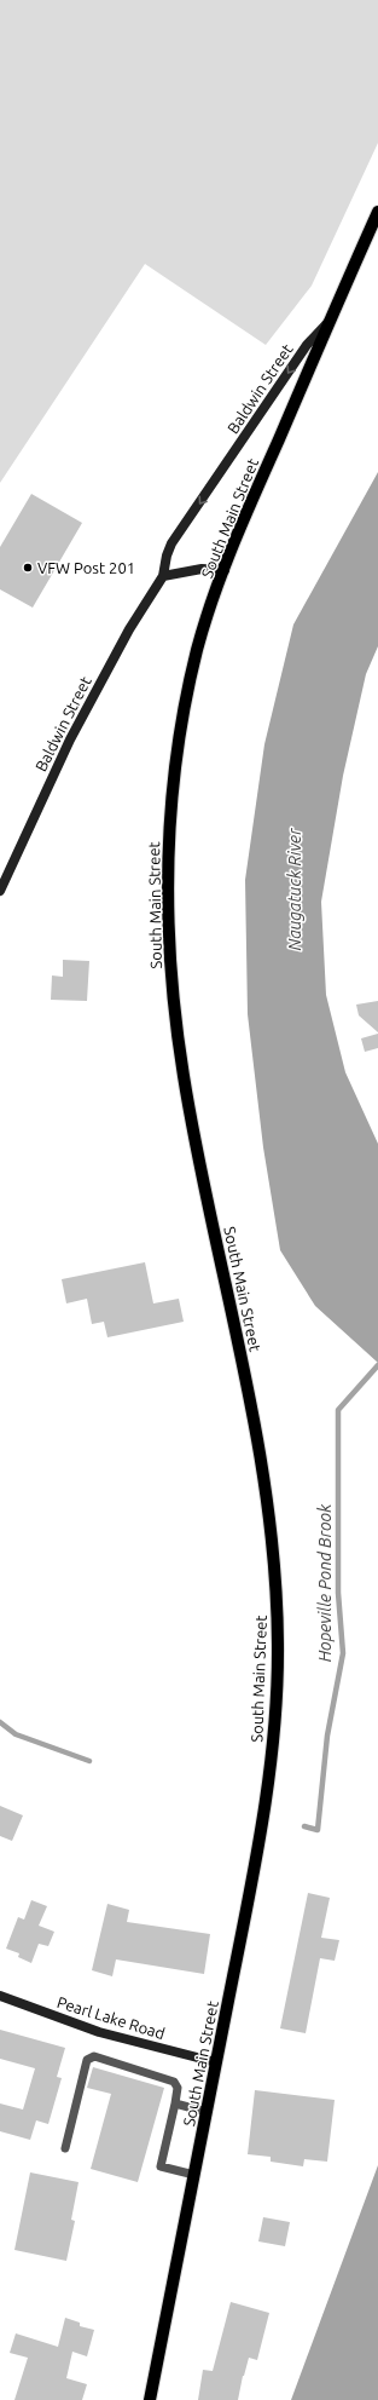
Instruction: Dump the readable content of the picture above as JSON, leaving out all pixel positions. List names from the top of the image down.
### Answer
{
  "streets": {
    "main road": ["Baldwin Street", "South Main Street", "Pearl Lake Road"]
  },
  "crossings": [
    ["Baldwin Street", "South Main Street"],
    ["South Main Street", "Pearl Lake Road"]
  ],
  "one_way": ["Baldwin Street"],
  "water": ["Naugatuck River", "Hopeville Pond Brook"],
  "places": ["VFW Post 201"]
}
